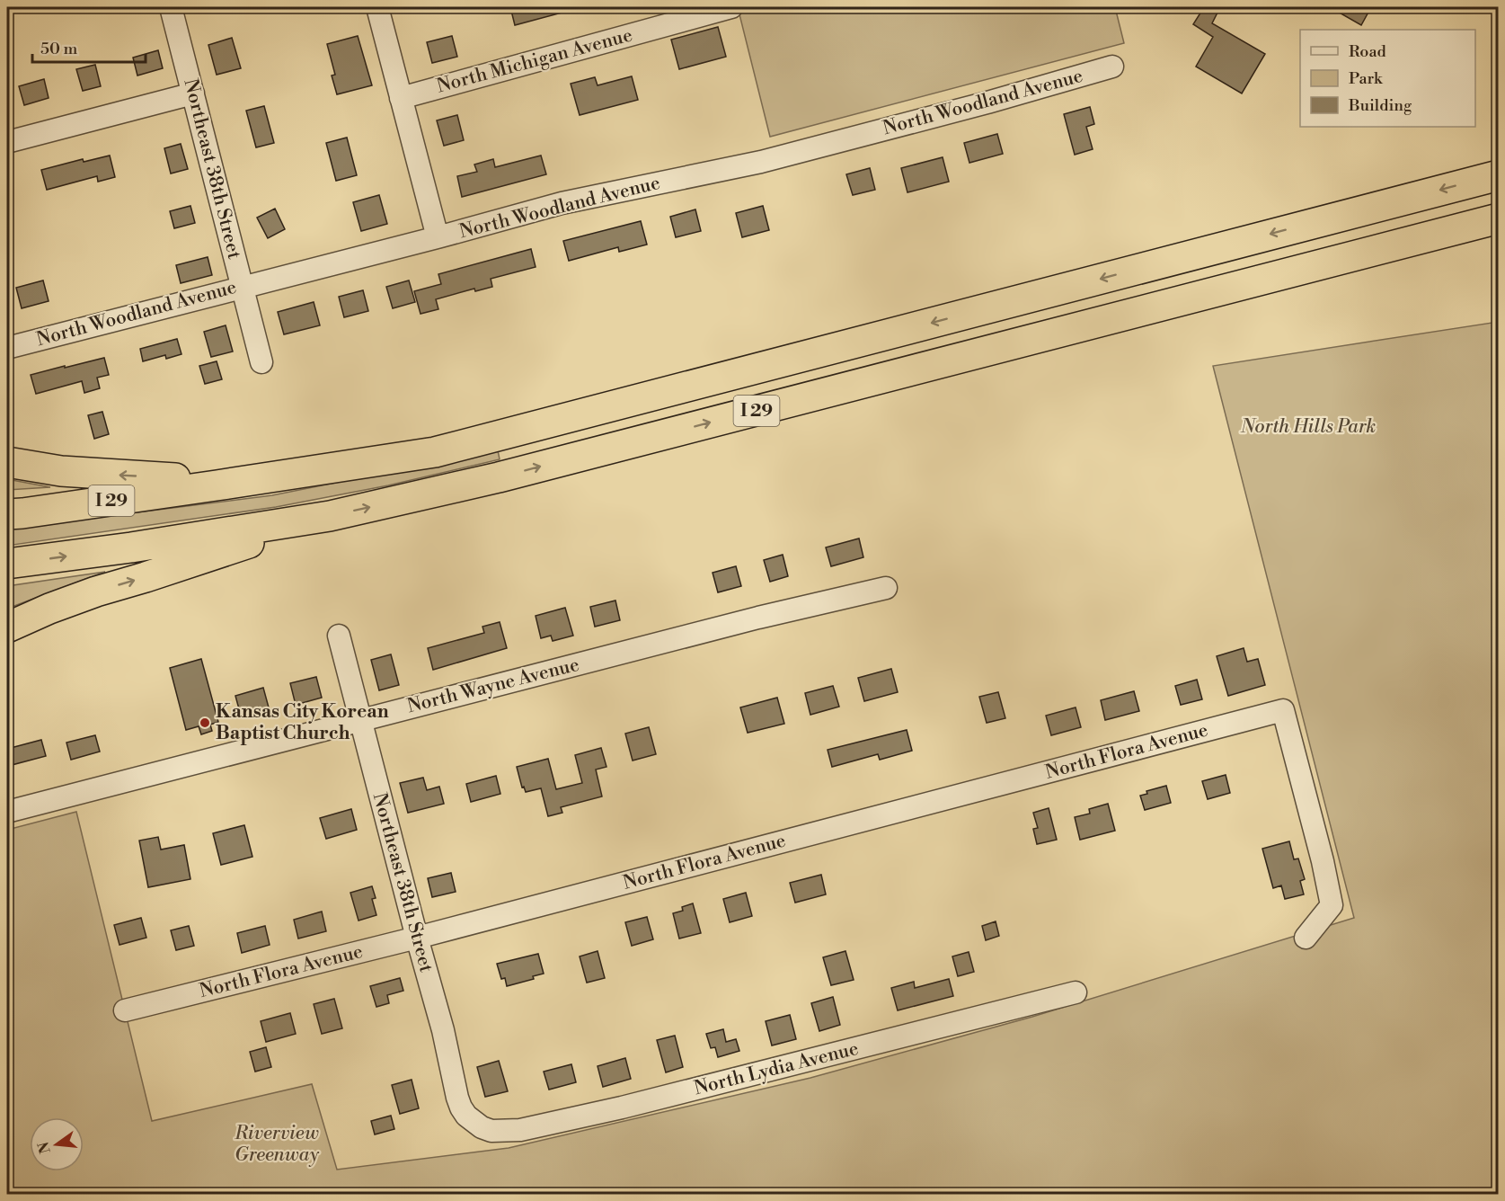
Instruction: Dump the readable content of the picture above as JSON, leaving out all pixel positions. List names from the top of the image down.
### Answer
{
  "streets": {
    "highway": ["I 29"],
    "street": [
      "North Michigan Avenue",
      "North Woodland Avenue",
      "Northeast 38th Street",
      "North Wayne Avenue",
      "North Flora Avenue",
      "North Lydia Avenue"
    ]
  },
  "crossings": [
    ["North Woodland Avenue", "Northeast 38th Street"],
    ["Northeast 38th Street", "North Wayne Avenue"],
    ["Northeast 38th Street", "North Flora Avenue"],
    ["Northeast 38th Street", "North Lydia Avenue"]
  ],
  "parks": ["North Hills Park", "Riverview Greenway"],
  "places": ["Kansas City Korean Baptist Church"],
  "legend": ["Road", "Park", "Building"],
  "scale_bar": "50 m",
  "north": "left"
}
